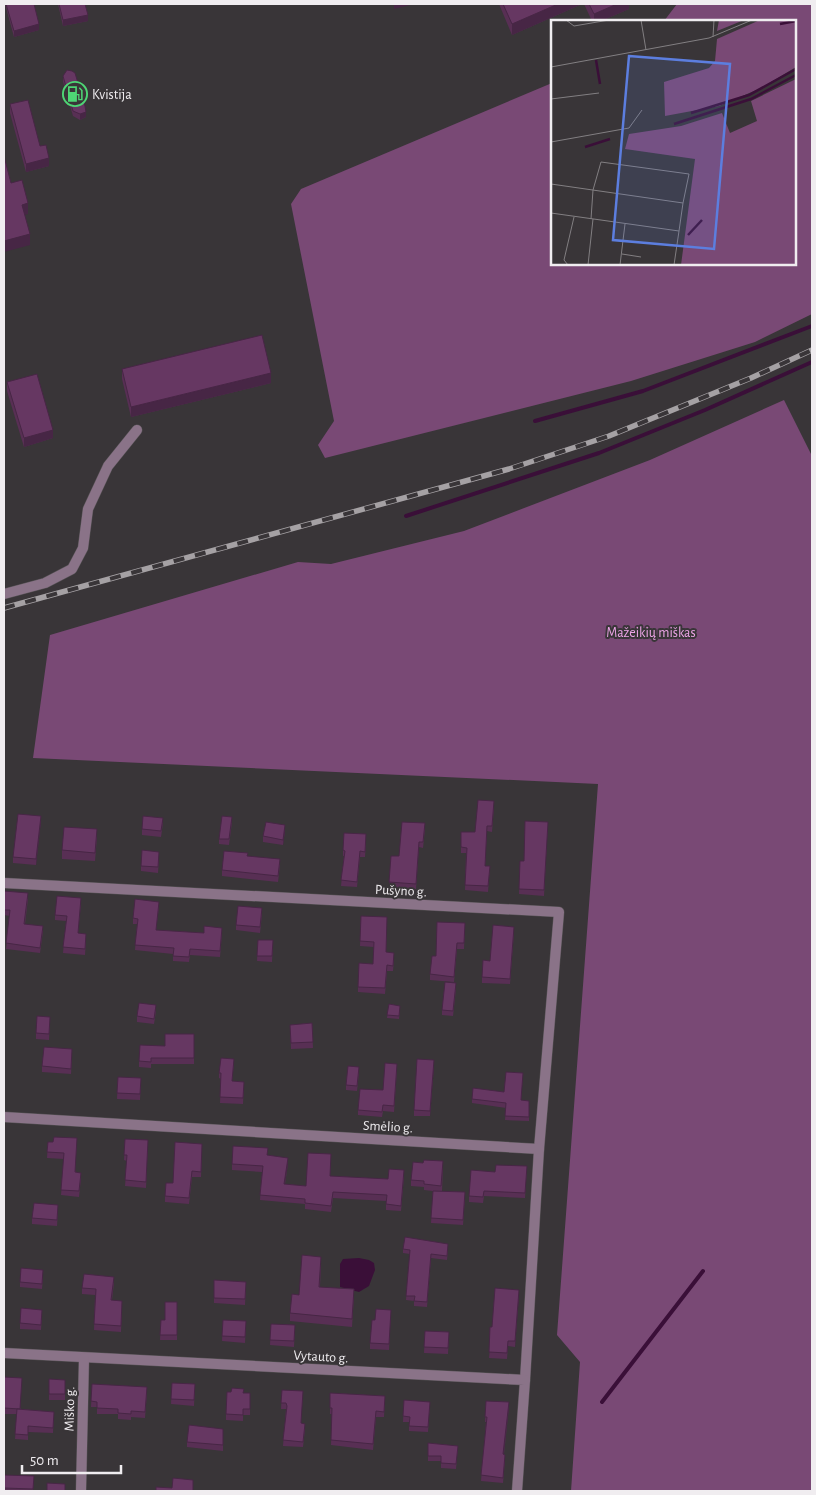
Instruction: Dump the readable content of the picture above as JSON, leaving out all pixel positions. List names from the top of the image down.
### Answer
{
  "streets": {
    "street": [
      "Pušyno g.",
      "Smėlio g.",
      "Vytauto g.",
      "Miško g."
    ]
  },
  "crossings": [
    ["Pušyno g.", "Smėlio g."],
    ["Vytauto g.", "Miško g."]
  ],
  "parks": ["Mažeikių miškas"],
  "places": {
    "fuel station": ["Kvistija"]
  },
  "scale_bar": "50 m"
}
